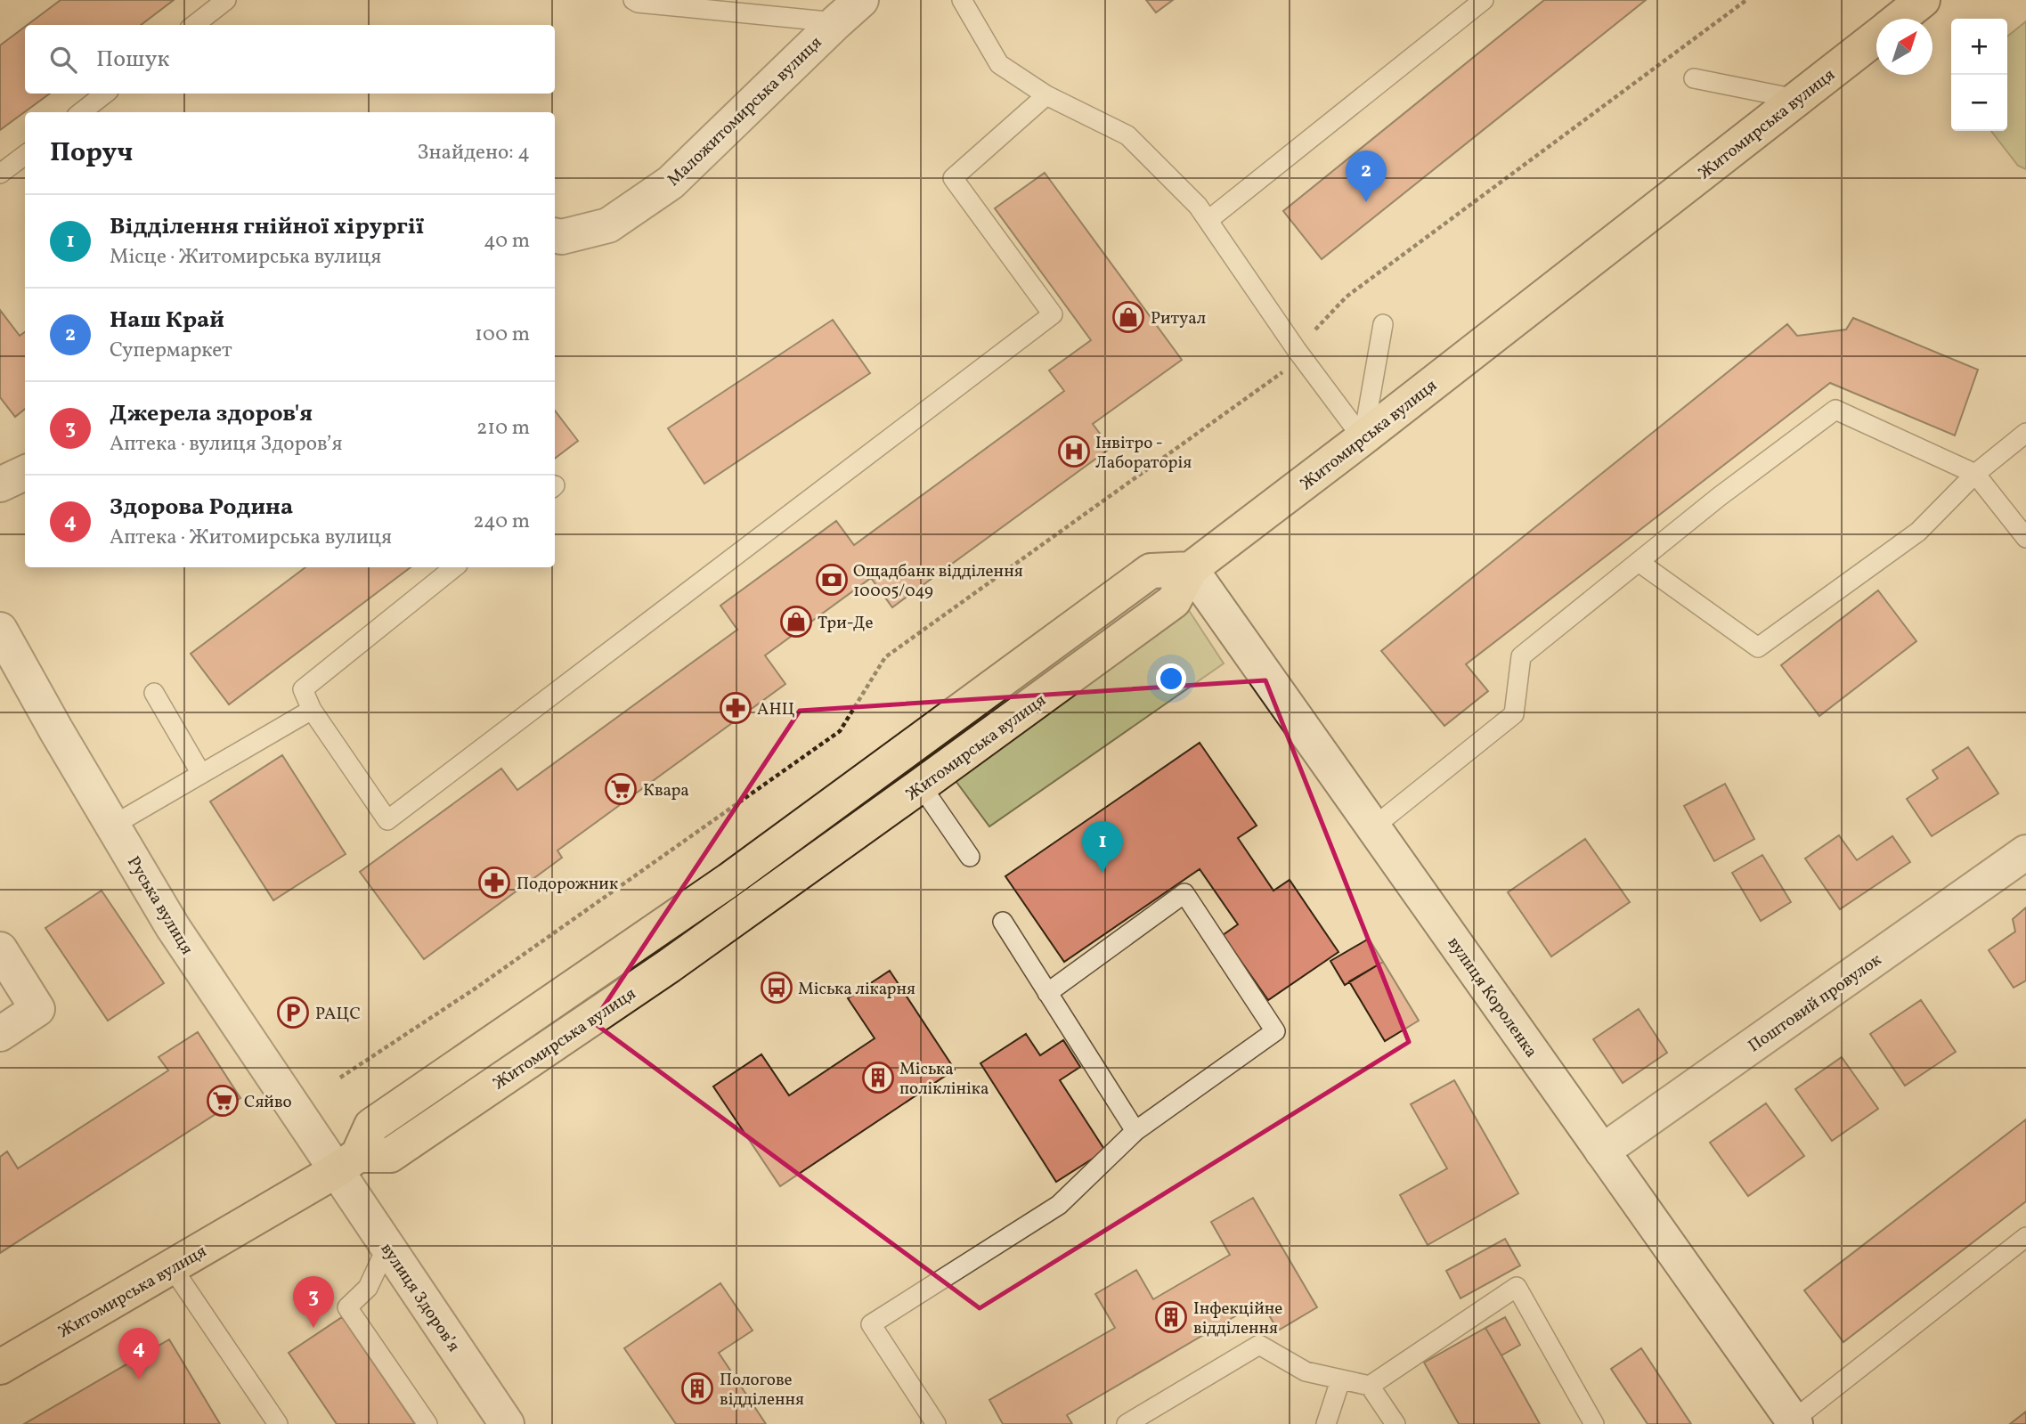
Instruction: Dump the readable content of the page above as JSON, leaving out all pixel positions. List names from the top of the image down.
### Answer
{
  "streets": {
    "main road": ["Житомирська вулиця"],
    "street": [
      "Маложитомирська вулиця",
      "Руська вулиця",
      "вулиця Короленка",
      "Поштовий провулок",
      "вулиця Здоровʼя"
    ]
  },
  "crossings": [
    ["Житомирська вулиця", "Руська вулиця"],
    ["Житомирська вулиця", "вулиця Короленка"],
    ["Житомирська вулиця", "вулиця Здоровʼя"],
    ["Руська вулиця", "вулиця Здоровʼя"],
    ["вулиця Короленка", "Поштовий провулок"]
  ],
  "places": {
    "shop": ["Ритуал", "Три-Де"],
    "hospital": ["Інвітро - Лабораторія"],
    "bank": ["Ощадбанк відділення 10005/049"],
    "pharmacy": ["АНЦ", "Подорожник"],
    "supermarket": ["Квара", "Сяйво"],
    "bus stop": ["Міська лікарня"],
    "parking": ["РАЦС"],
    "building": ["Міська поліклініка", "Інфекційне відділення", "Пологове відділення"]
  },
  "north": "top right",
  "page": {
    "map_buttons": ["+", "−"],
    "search": "Пошук",
    "heading": ["Поруч", "Знайдено: 4"],
    "pins": [
      "2",
      "1",
      "3",
      "4"
    ],
    "list": [
      {
        "mark": "1",
        "name": "Відділення гнійної хірургії",
        "note": "Місце · Житомирська вулиця",
        "value": "40 m"
      },
      {
        "mark": "2",
        "name": "Наш Край",
        "note": "Супермаркет",
        "value": "100 m"
      },
      {
        "mark": "3",
        "name": "Джерела здоров'я",
        "note": "Аптека · вулиця Здоровʼя",
        "value": "210 m"
      },
      {
        "mark": "4",
        "name": "Здорова Родина",
        "note": "Аптека · Житомирська вулиця",
        "value": "240 m"
      }
    ]
  }
}
